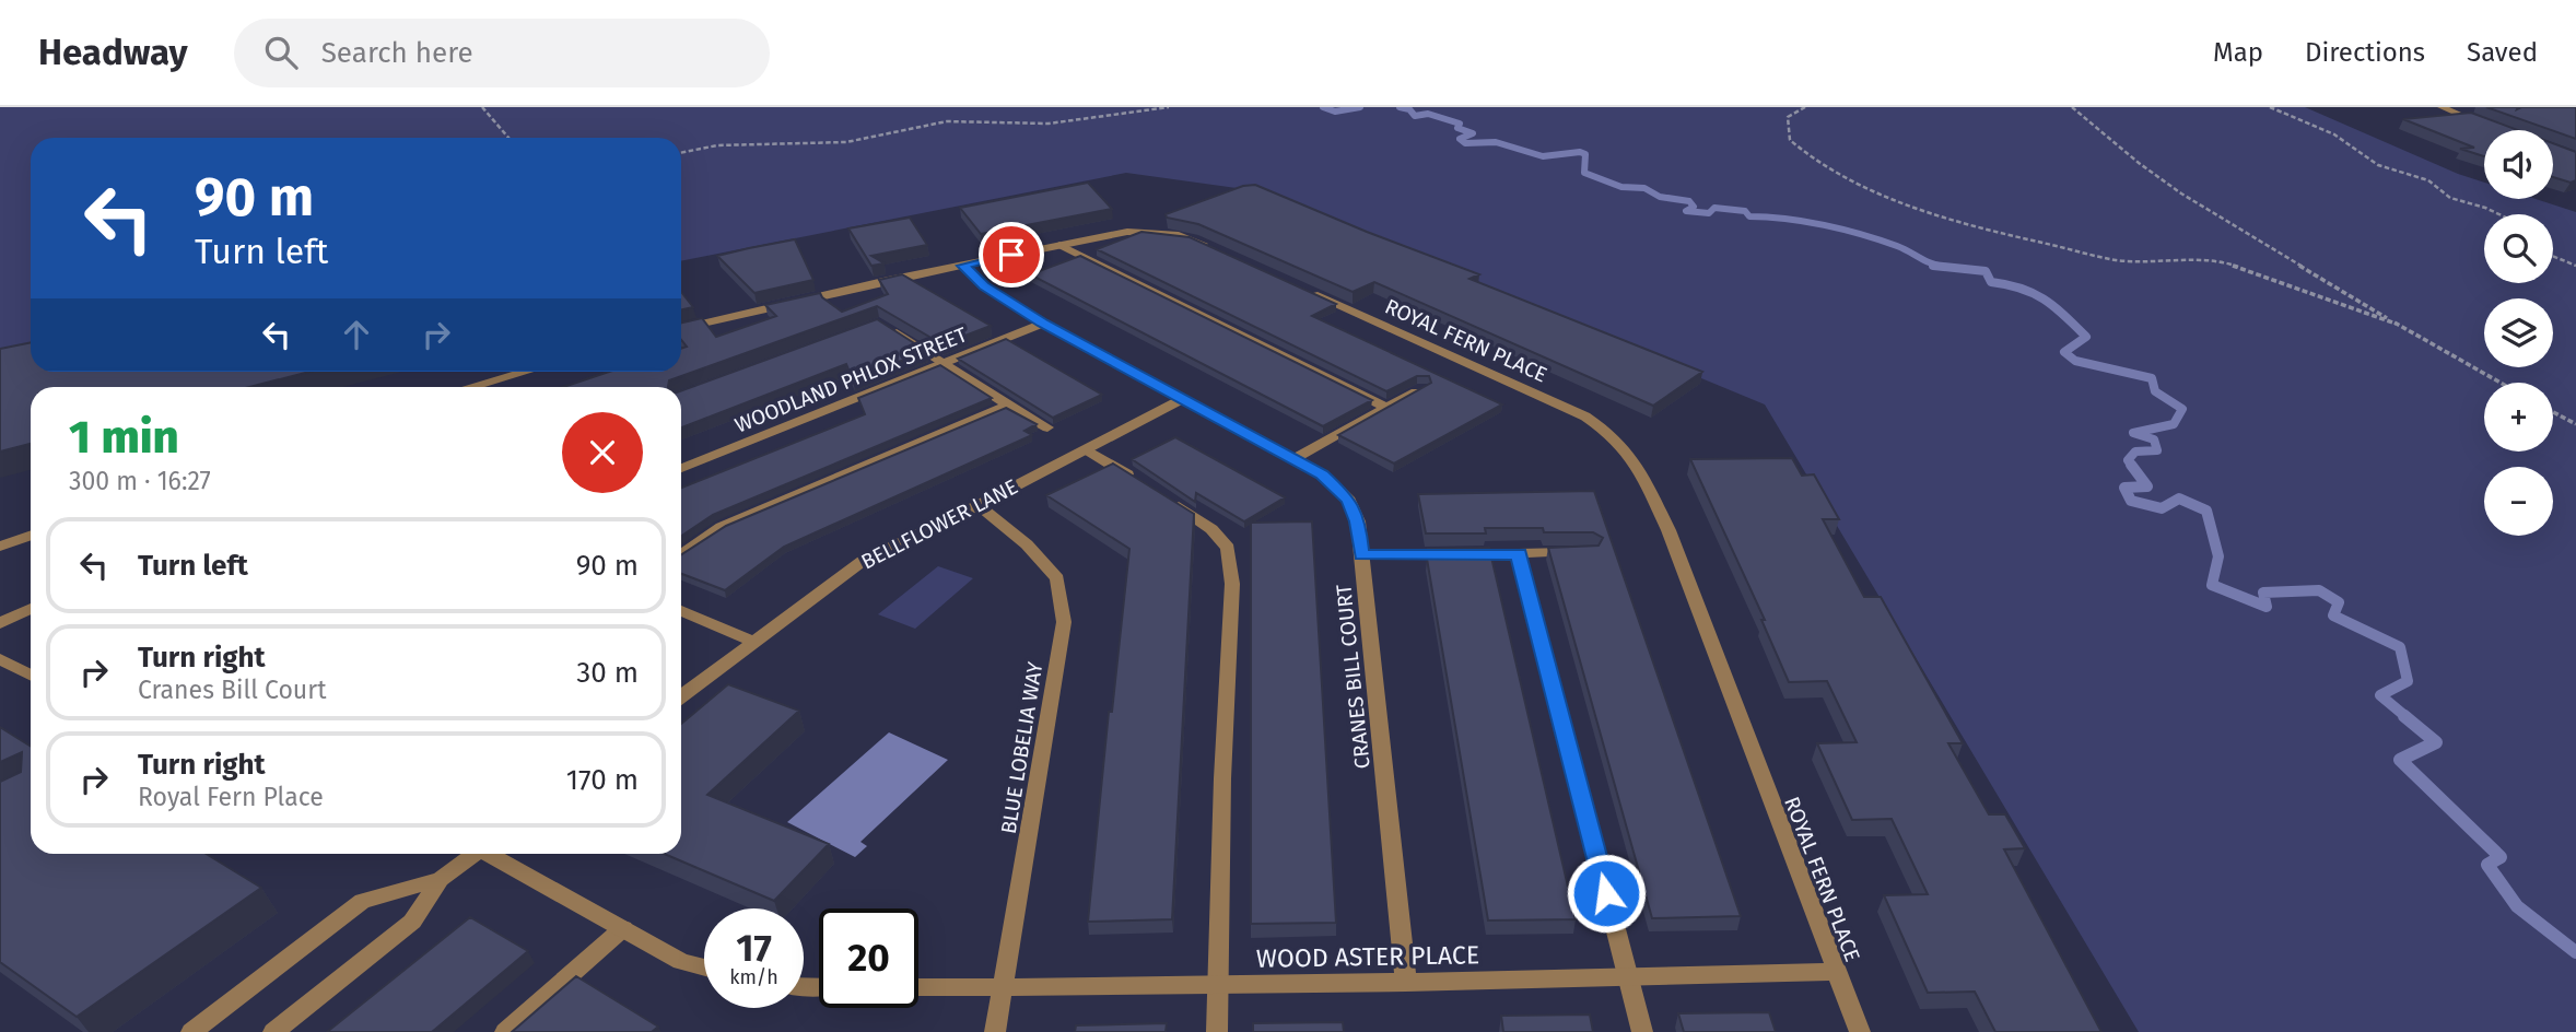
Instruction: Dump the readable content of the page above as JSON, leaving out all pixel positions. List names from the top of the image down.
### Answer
{
  "streets": {
    "street": [
      "ROYAL FERN PLACE",
      "WOODLAND PHLOX STREET",
      "BELLFLOWER LANE",
      "CRANES BILL COURT",
      "BLUE LOBELIA WAY",
      "WOOD ASTER PLACE"
    ]
  },
  "crossings": [
    ["ROYAL FERN PLACE", "WOOD ASTER PLACE"],
    ["WOODLAND PHLOX STREET", "CRANES BILL COURT"],
    ["BELLFLOWER LANE", "CRANES BILL COURT"],
    ["BELLFLOWER LANE", "BLUE LOBELIA WAY"],
    ["CRANES BILL COURT", "WOOD ASTER PLACE"],
    ["BLUE LOBELIA WAY", "WOOD ASTER PLACE"]
  ],
  "page": {
    "header": "Headway",
    "search": "Search here",
    "nav": ["Map", "Directions", "Saved"],
    "map_buttons": ["+", "−"],
    "turn": ["90 m", "Turn left"],
    "heading": ["1 min", "300 m · 16:27"],
    "list": [
      {
        "name": "Turn left",
        "value": "90 m"
      },
      {
        "name": "Turn right",
        "note": "Cranes Bill Court",
        "value": "30 m"
      },
      {
        "name": "Turn right",
        "note": "Royal Fern Place",
        "value": "170 m"
      }
    ],
    "speed": "17 km/h",
    "limit": "20"
  }
}
